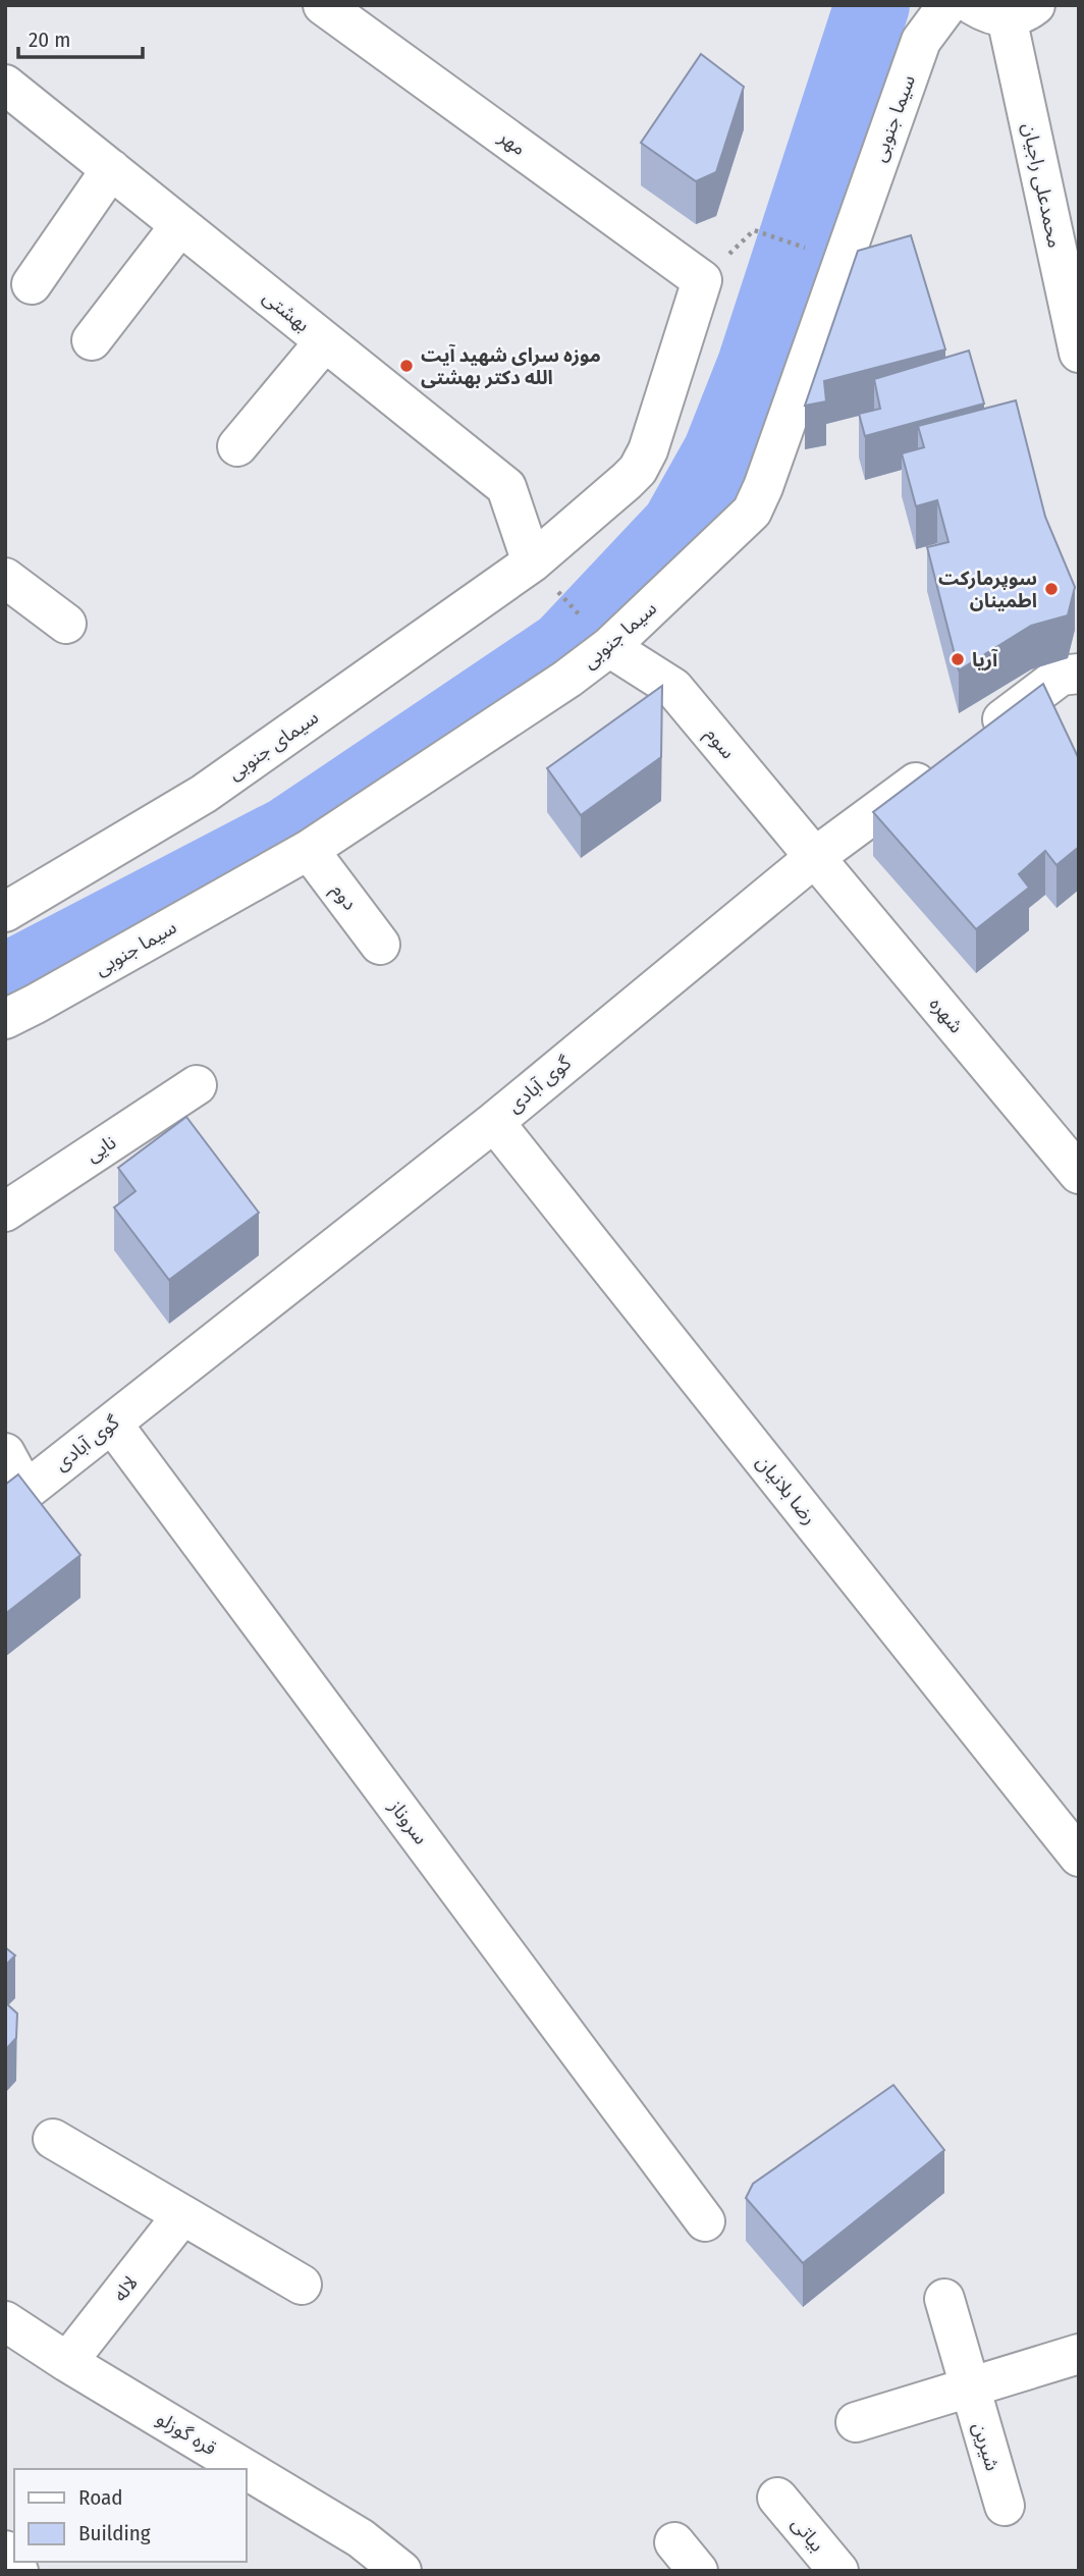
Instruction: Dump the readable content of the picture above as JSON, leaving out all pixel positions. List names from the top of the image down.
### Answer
{
  "streets": {
    "street": [
      "سیما جنوبی",
      "مهر",
      "محمدعلی راجیان",
      "بهشتی",
      "سوم",
      "سیمای جنوبی",
      "دوم",
      "شهره",
      "گوی آبادی",
      "نایی",
      "رضا بلانیان",
      "سروناز",
      "لاله",
      "قره گوزلو",
      "شیرین",
      "بیاتی"
    ]
  },
  "crossings": [
    ["سیما جنوبی", "سوم"],
    ["سیما جنوبی", "دوم"],
    ["مهر", "بهشتی"],
    ["مهر", "سیمای جنوبی"],
    ["بهشتی", "سیمای جنوبی"],
    ["سوم", "شهره"],
    ["سوم", "گوی آبادی"],
    ["شهره", "گوی آبادی"],
    ["گوی آبادی", "رضا بلانیان"],
    ["گوی آبادی", "سروناز"],
    ["لاله", "قره گوزلو"]
  ],
  "places": ["موزه سرای شهید آیت الله دکتر بهشتی", "سوپرمارکت اطمینان", "آریا"],
  "legend": ["Road", "Building"],
  "scale_bar": "20 m"
}
